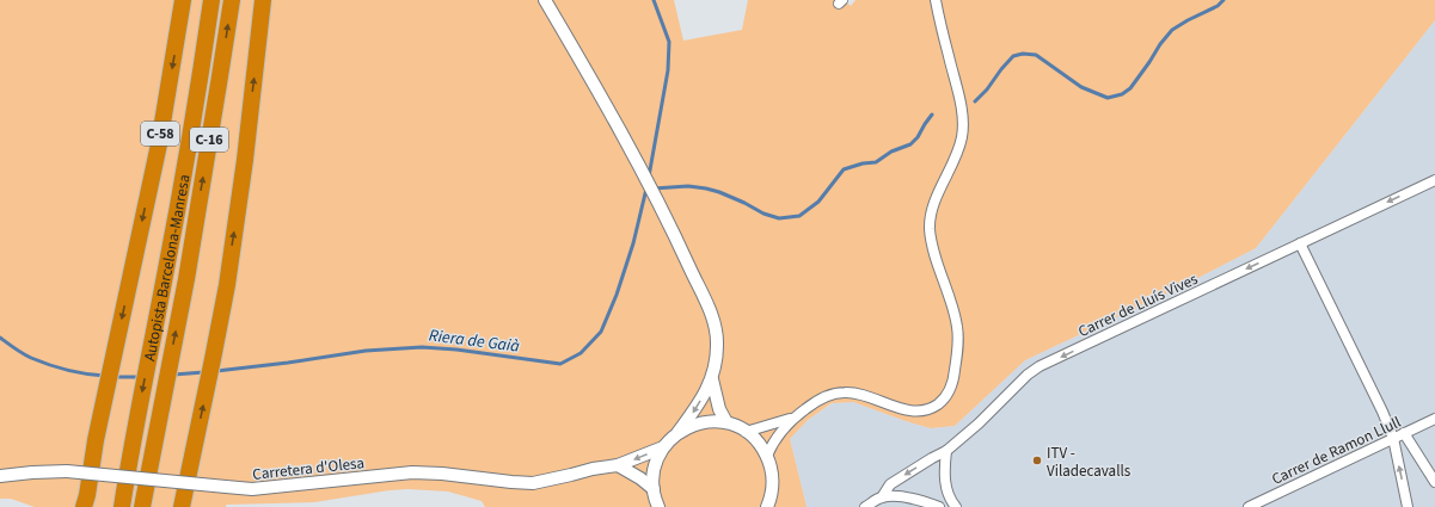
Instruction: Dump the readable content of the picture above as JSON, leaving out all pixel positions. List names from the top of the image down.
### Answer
{
  "streets": {
    "highway": ["C-58", "C-16", "Autopista Barcelona-Manresa"],
    "street": ["Carrer de Lluís Vives", "Carrer de Ramon Llull", "Carretera d'Olesa"]
  },
  "one_way": ["Carrer de Lluís Vives"],
  "water": ["Riera de Gaià"],
  "places": ["ITV - Viladecavalls"]
}
